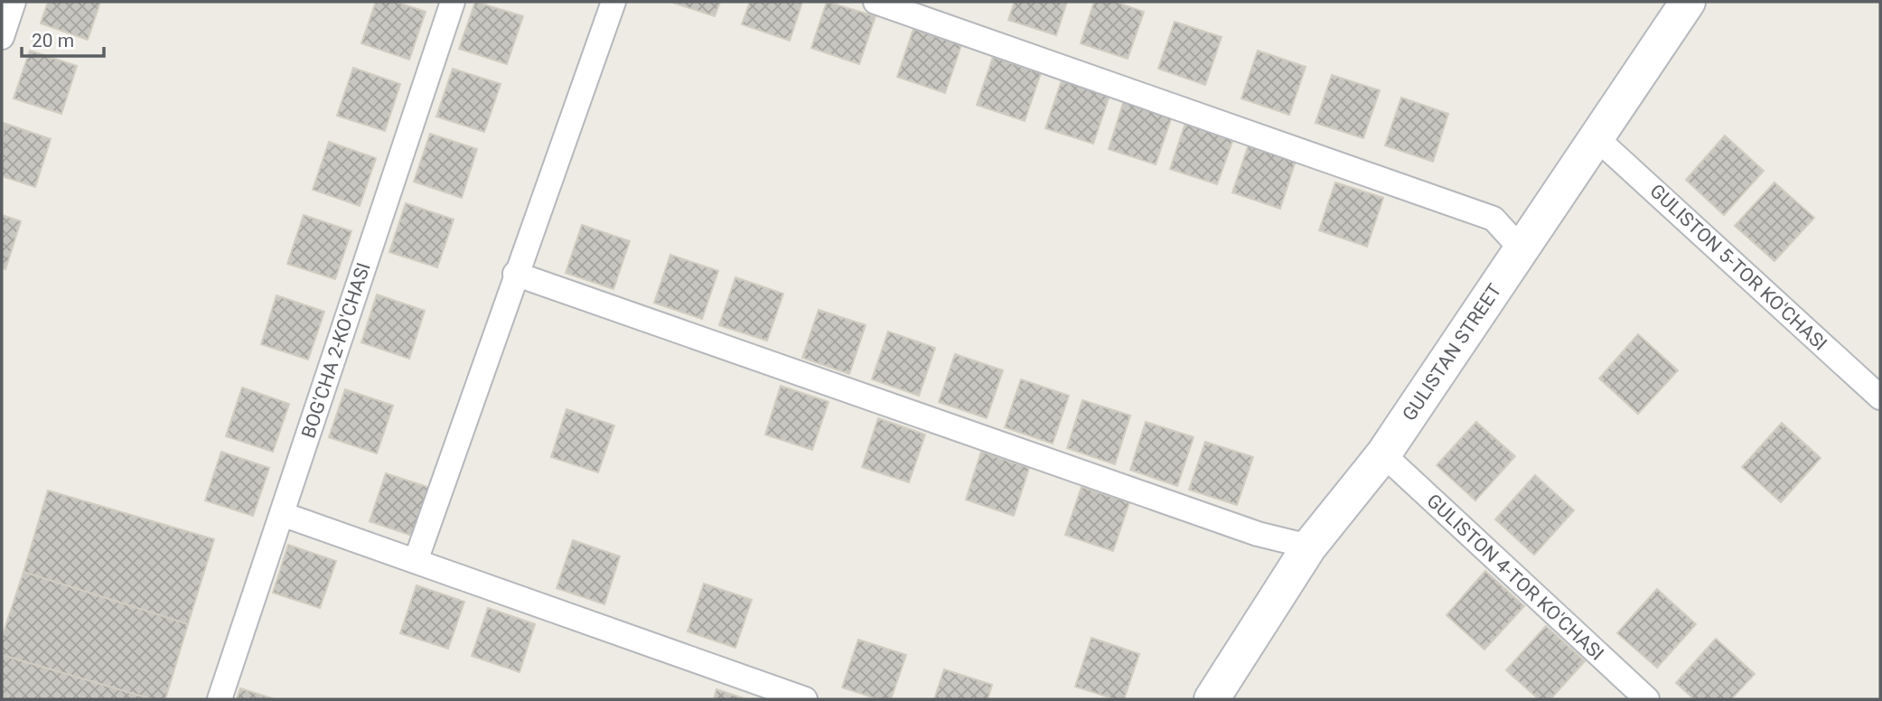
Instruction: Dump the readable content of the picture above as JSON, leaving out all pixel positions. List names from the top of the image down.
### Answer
{
  "streets": {
    "main road": ["GULISTAN STREET"],
    "street": ["GULISTON 5-TOR KO'CHASI", "BOG'CHA 2-KO'CHASI", "GULISTON 4-TOR KO'CHASI"]
  },
  "crossings": [
    ["GULISTON 5-TOR KO'CHASI", "GULISTAN STREET"],
    ["GULISTAN STREET", "GULISTON 4-TOR KO'CHASI"]
  ],
  "scale_bar": "20 m"
}
